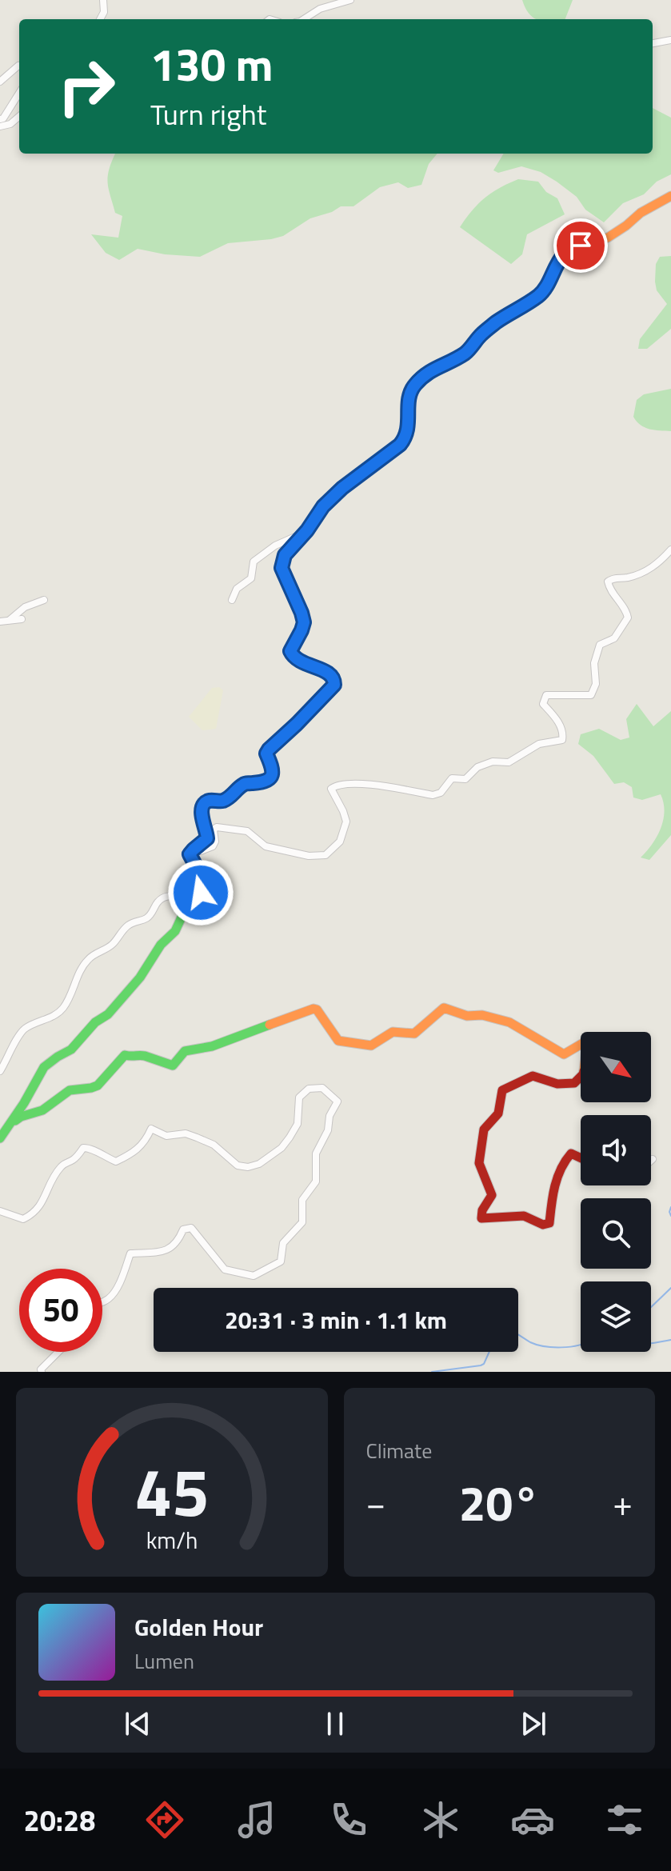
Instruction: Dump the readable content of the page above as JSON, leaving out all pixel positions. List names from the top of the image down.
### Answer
{
  "north": "bottom right",
  "page": {
    "turn": ["130 m", "Turn right"],
    "limit": "50",
    "trip": "20:31 · 3 min · 1.1 km",
    "tile": "Climate",
    "heat": ["−", "20°", "+"],
    "song": ["Golden Hour", "Lumen"],
    "tabs": "20:28",
    "gauge": ["45", "km/h"]
  }
}
